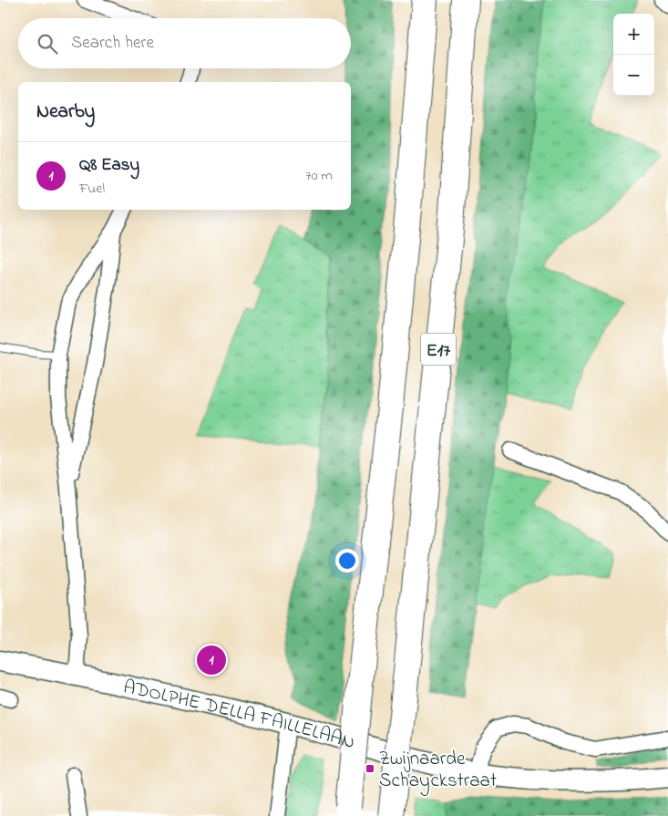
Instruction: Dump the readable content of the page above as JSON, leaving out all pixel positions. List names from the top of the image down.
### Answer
{
  "streets": {
    "highway": ["E17"],
    "main road": ["ADOLPHE DELLA FAILLELAAN"]
  },
  "places": {
    "transit": ["Zwijnaarde Schayckstraat"]
  },
  "page": {
    "map_buttons": ["+", "−"],
    "search": "Search here",
    "heading": "Nearby",
    "list": [
      {
        "mark": "1",
        "name": "Q8 Easy",
        "note": "Fuel",
        "value": "70 m"
      }
    ],
    "pins": "1"
  }
}
